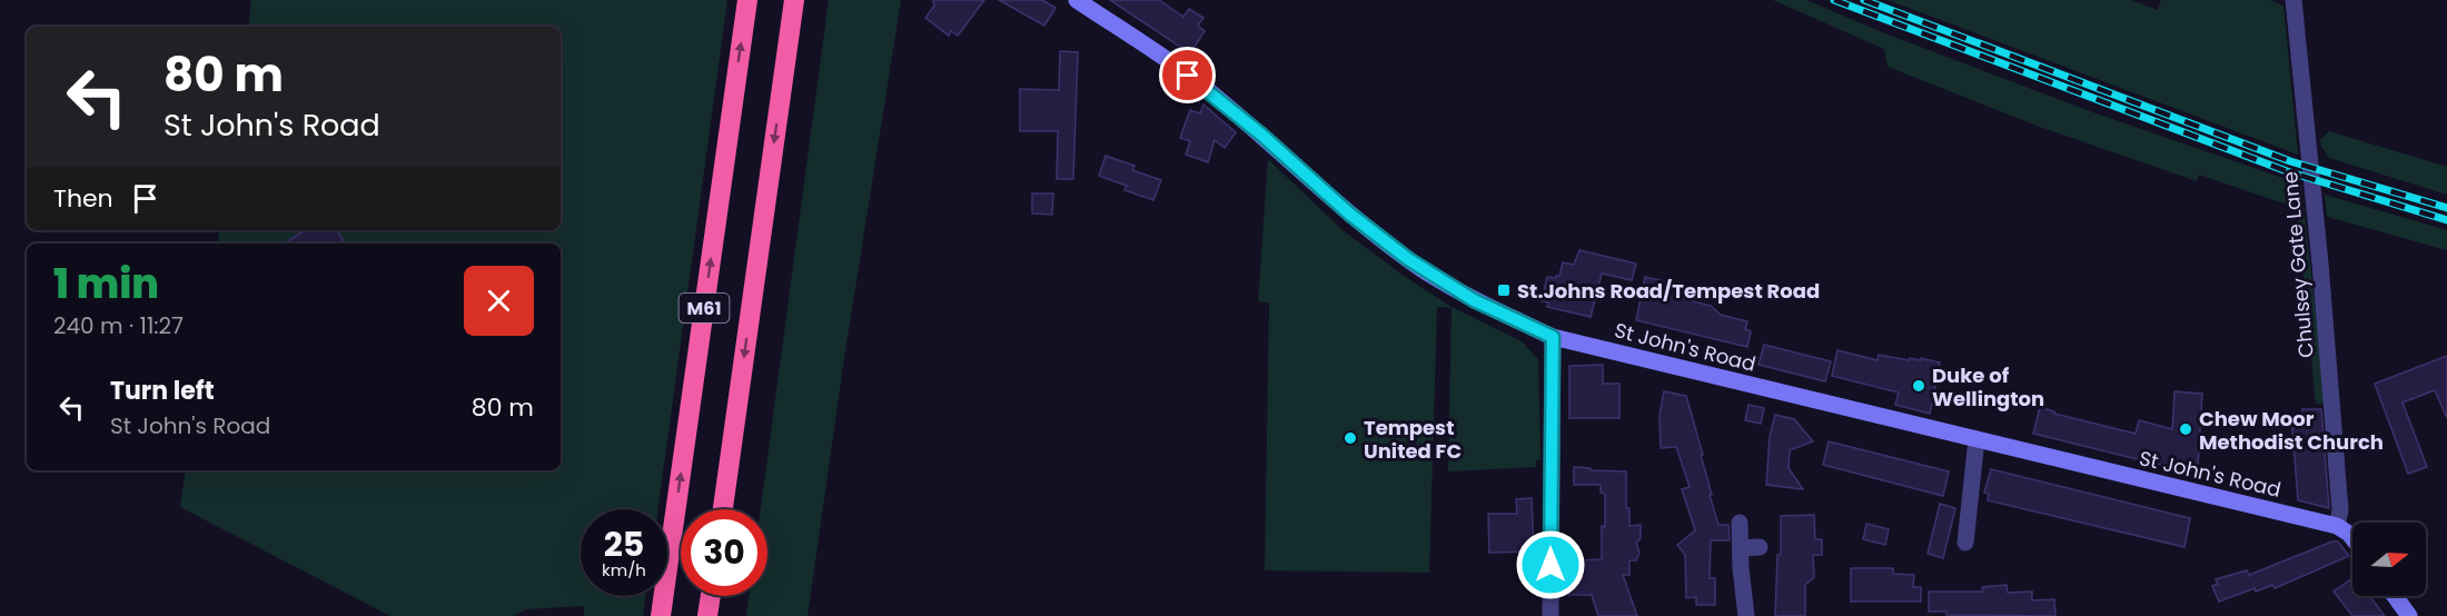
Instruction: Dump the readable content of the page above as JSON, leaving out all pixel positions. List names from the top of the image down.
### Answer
{
  "streets": {
    "highway": ["M61"],
    "street": ["Chulsey Gate Lane", "St John's Road"]
  },
  "crossings": [
    ["Chulsey Gate Lane", "St John's Road"]
  ],
  "places": {
    "transit": ["St.Johns Road/Tempest Road"],
    "other": ["Duke of Wellington", "Chew Moor Methodist Church", "Tempest United FC"]
  },
  "north": "right",
  "page": {
    "turn": ["80 m", "St John's Road"],
    "then": "Then",
    "heading": ["1 min", "240 m · 11:27"],
    "list": [
      {
        "name": "Turn left",
        "note": "St John's Road",
        "value": "80 m"
      }
    ],
    "speed": "25 km/h",
    "limit": "30"
  }
}
